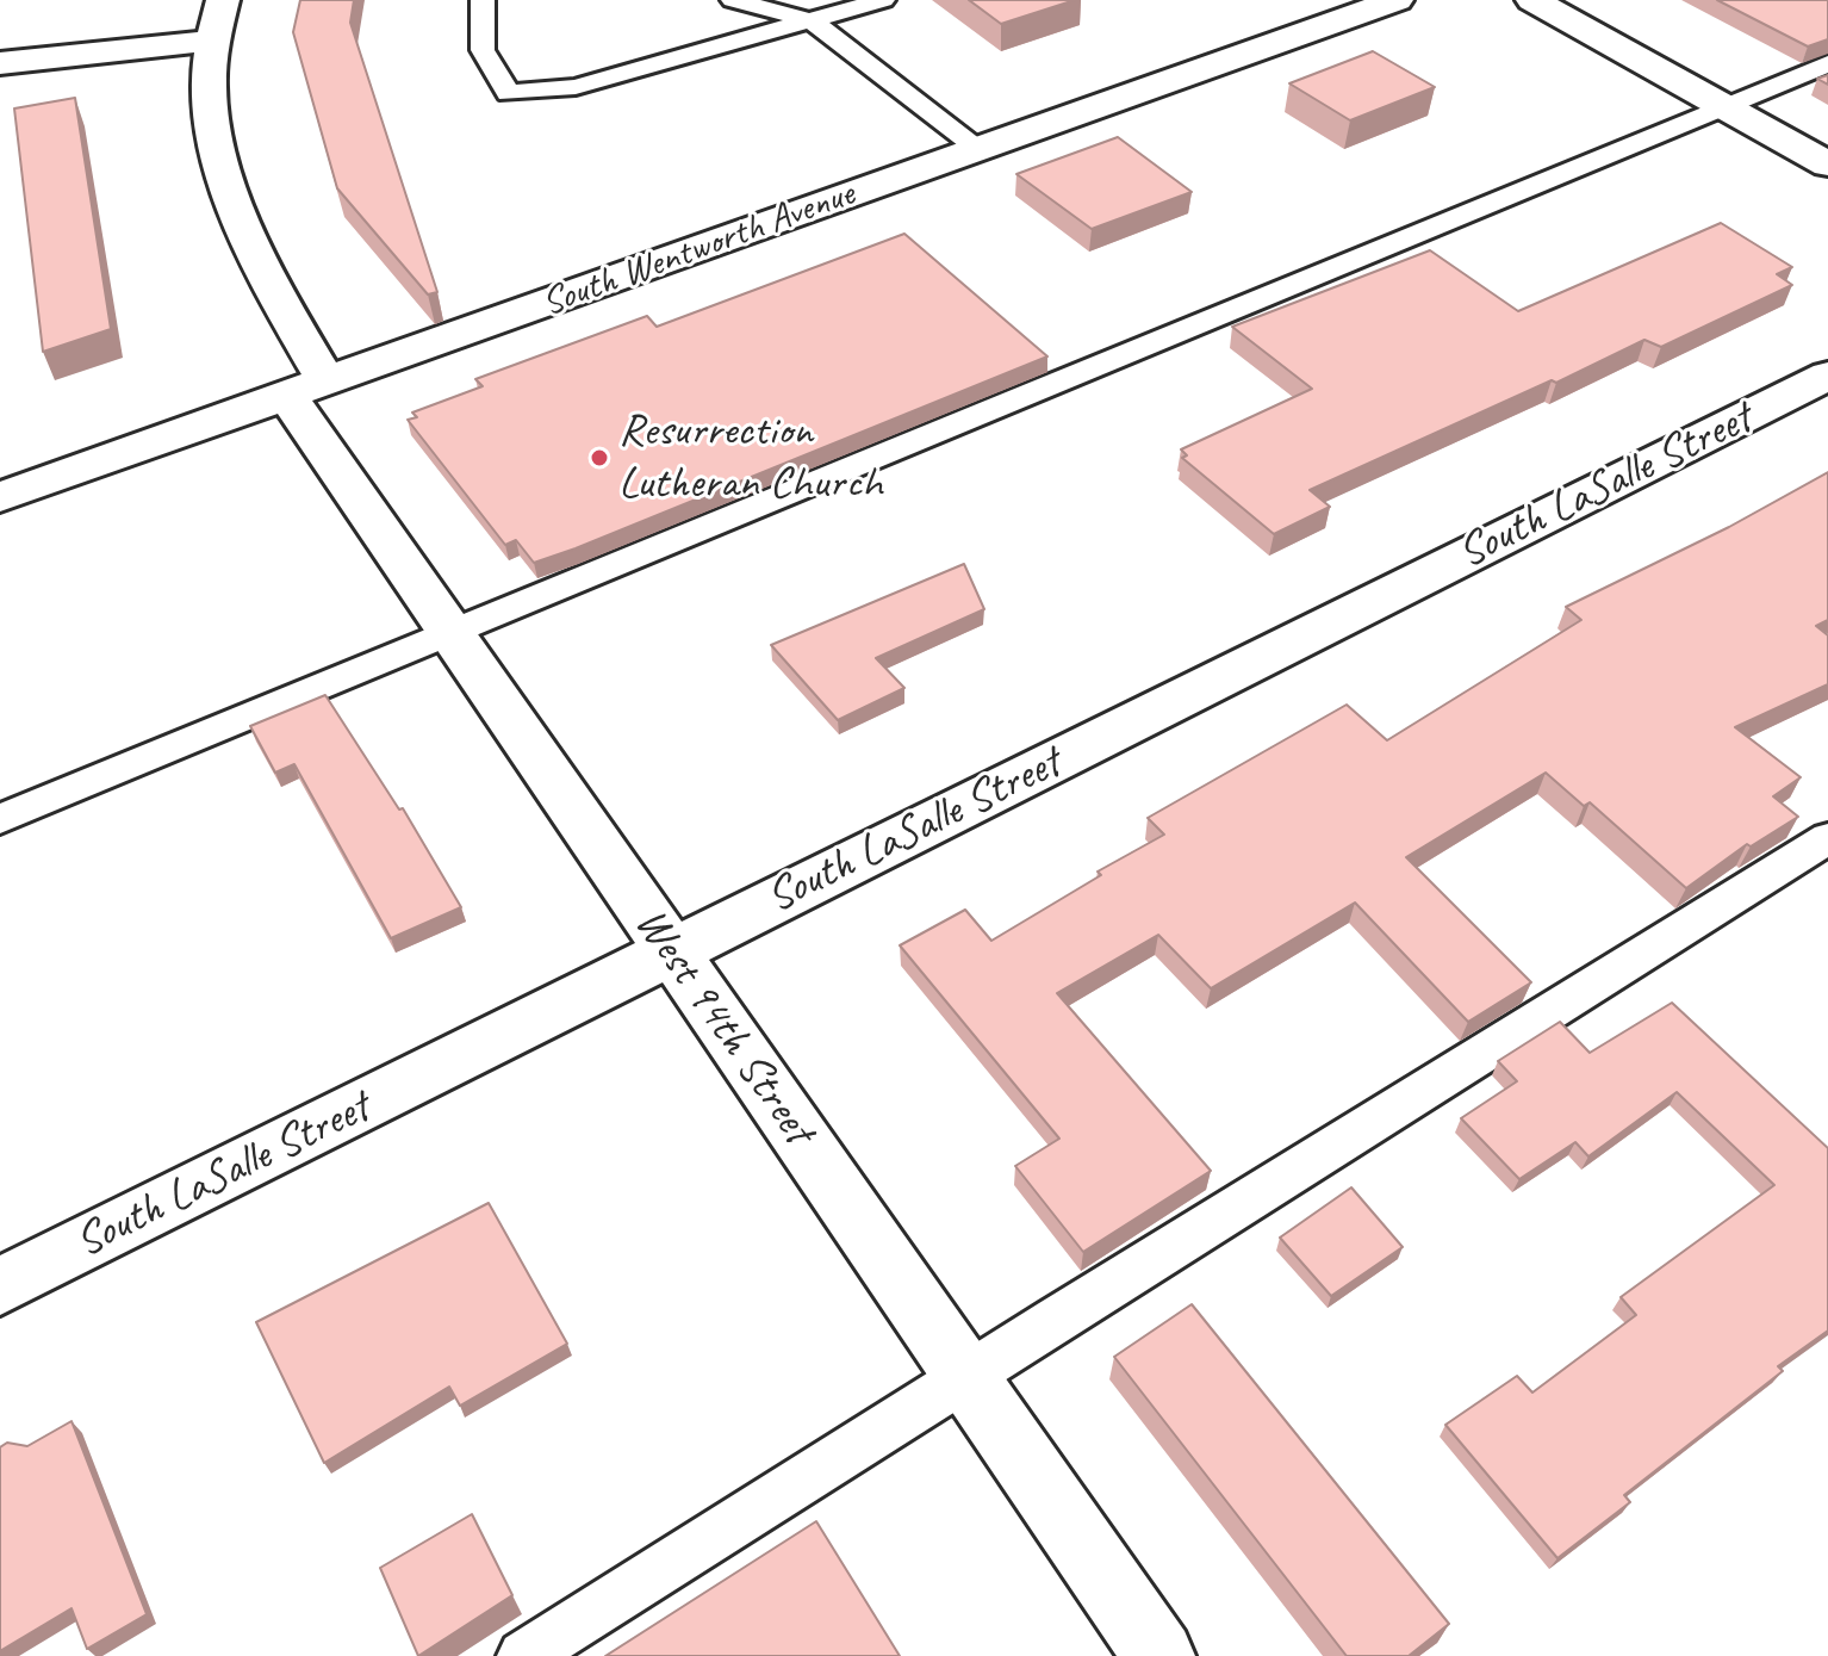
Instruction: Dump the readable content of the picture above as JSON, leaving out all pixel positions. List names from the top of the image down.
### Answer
{
  "streets": {
    "street": ["South Wentworth Avenue", "South LaSalle Street", "West 94th Street"]
  },
  "crossings": [
    ["South Wentworth Avenue", "West 94th Street"],
    ["South LaSalle Street", "West 94th Street"]
  ],
  "places": ["Resurrection Lutheran Church"]
}
